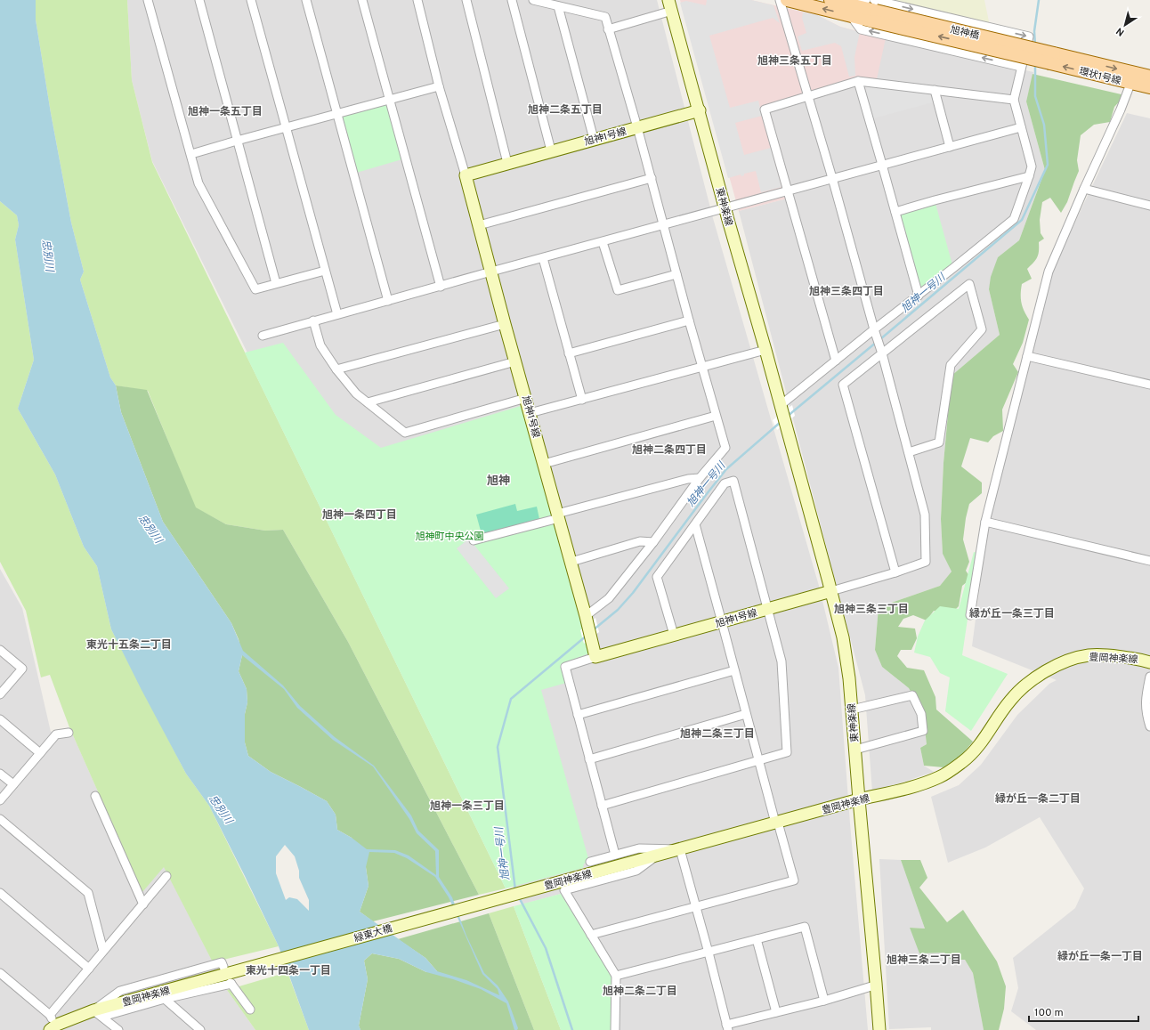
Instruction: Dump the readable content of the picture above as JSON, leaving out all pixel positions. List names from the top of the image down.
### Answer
{
  "streets": {
    "main road": [
      "旭神橋",
      "環状1号線",
      "旭神1号線",
      "東神楽線",
      "豊岡神楽線",
      "緑東大橋"
    ]
  },
  "crossings": [
    ["旭神橋", "環状1号線"],
    ["旭神1号線", "東神楽線"],
    ["東神楽線", "豊岡神楽線"],
    ["豊岡神楽線", "緑東大橋"]
  ],
  "districts": [
    "旭神三条五丁目",
    "旭神二条五丁目",
    "旭神一条五丁目",
    "旭神三条四丁目",
    "旭神二条四丁目",
    "旭神",
    "旭神一条四丁目",
    "旭神三条三丁目",
    "緑が丘一条三丁目",
    "東光十五条二丁目",
    "旭神二条三丁目",
    "緑が丘一条二丁目",
    "旭神一条三丁目",
    "緑が丘一条一丁目",
    "旭神三条二丁目",
    "東光十四条一丁目",
    "旭神二条二丁目"
  ],
  "water": ["忠別川", "旭神一号川"],
  "parks": ["旭神町中央公園"],
  "scale_bar": "100 m",
  "north": "bottom left"
}
